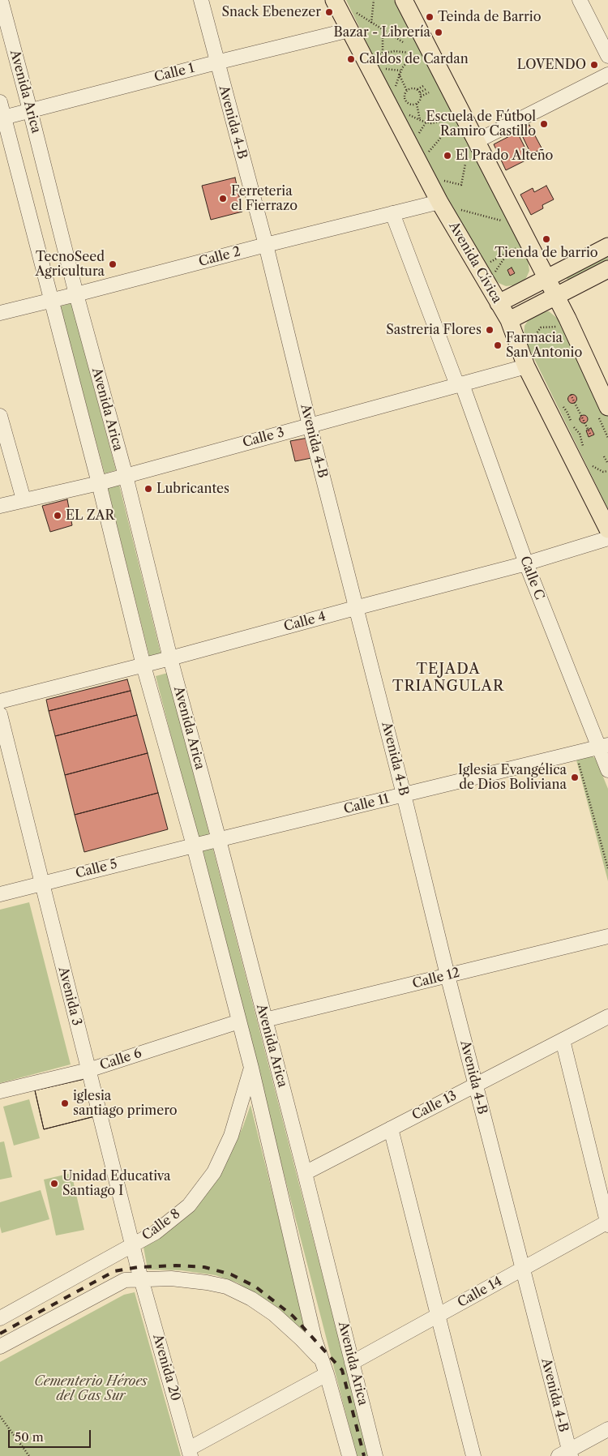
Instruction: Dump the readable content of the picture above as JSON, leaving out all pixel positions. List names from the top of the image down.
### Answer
{
  "streets": {
    "main road": ["Avenida Cívica"],
    "street": [
      "Calle 1",
      "Avenida Arica",
      "Avenida 4-B",
      "Calle 2",
      "Calle 3",
      "Calle C",
      "Calle 4",
      "Calle 11",
      "Calle 5",
      "Calle 12",
      "Avenida 3",
      "Calle 6",
      "Calle 13",
      "Calle 8",
      "Calle 14",
      "Avenida 20"
    ]
  },
  "crossings": [
    ["Calle 1", "Avenida Arica"],
    ["Calle 1", "Avenida 4-B"],
    ["Calle 1", "Avenida Cívica"],
    ["Avenida Arica", "Calle 2"],
    ["Avenida Arica", "Calle 3"],
    ["Avenida Arica", "Calle 4"],
    ["Avenida Arica", "Calle 11"],
    ["Avenida Arica", "Calle 5"],
    ["Avenida Arica", "Calle 12"],
    ["Avenida Arica", "Calle 6"],
    ["Avenida Arica", "Calle 13"],
    ["Avenida Arica", "Calle 8"],
    ["Avenida Arica", "Calle 14"],
    ["Avenida 4-B", "Calle 2"],
    ["Avenida 4-B", "Calle 3"],
    ["Avenida 4-B", "Calle 4"],
    ["Avenida 4-B", "Calle 11"],
    ["Avenida 4-B", "Calle 12"],
    ["Avenida 4-B", "Calle 13"],
    ["Avenida 4-B", "Calle 14"],
    ["Calle 2", "Avenida Cívica"],
    ["Calle 2", "Calle C"],
    ["Avenida Cívica", "Calle 3"],
    ["Calle 3", "Calle C"],
    ["Calle C", "Calle 4"],
    ["Calle C", "Calle 11"],
    ["Calle 11", "Calle 5"],
    ["Calle 5", "Avenida 3"],
    ["Avenida 3", "Calle 6"],
    ["Avenida 3", "Calle 8"],
    ["Avenida 3", "Avenida 20"]
  ],
  "districts": ["TEJADA TRIANGULAR"],
  "parks": ["Cementerio Héroes del Gas Sur"],
  "places": [
    "Snack Ebenezer",
    "Teinda de Barrio",
    "Bazar - Librería",
    "Caldos de Cardan",
    "LOVENDO",
    "Escuela de Fútbol Ramiro Castillo",
    "El Prado Alteño",
    "Ferreteria el Fierrazo",
    "Tienda de barrio",
    "TecnoSeed Agricultura",
    "Sastreria Flores",
    "Farmacia San Antonio",
    "Lubricantes",
    "EL ZAR",
    "Iglesia Evangélica de Dios Boliviana",
    "iglesia santiago primero",
    "Unidad Educativa Santiago I"
  ],
  "scale_bar": "50 m"
}
